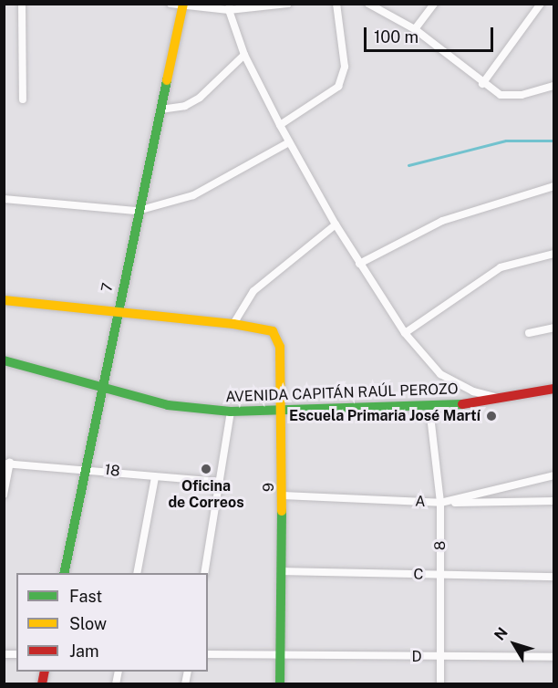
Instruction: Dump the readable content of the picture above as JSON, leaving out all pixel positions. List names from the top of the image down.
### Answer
{
  "streets": {
    "main road": ["7", "AVENIDA CAPITÁN RAÚL PEROZO", "9"],
    "street": [
      "18",
      "A",
      "8",
      "C",
      "D"
    ]
  },
  "crossings": [
    ["7", "AVENIDA CAPITÁN RAÚL PEROZO"],
    ["7", "18"],
    ["AVENIDA CAPITÁN RAÚL PEROZO", "9"],
    ["AVENIDA CAPITÁN RAÚL PEROZO", "8"],
    ["9", "A"],
    ["9", "C"],
    ["9", "D"],
    ["A", "8"],
    ["8", "C"],
    ["8", "D"]
  ],
  "places": ["Escuela Primaria José Martí", "Oficina de Correos"],
  "legend": ["Fast", "Slow", "Jam"],
  "scale_bar": "100 m",
  "north": "top left"
}
